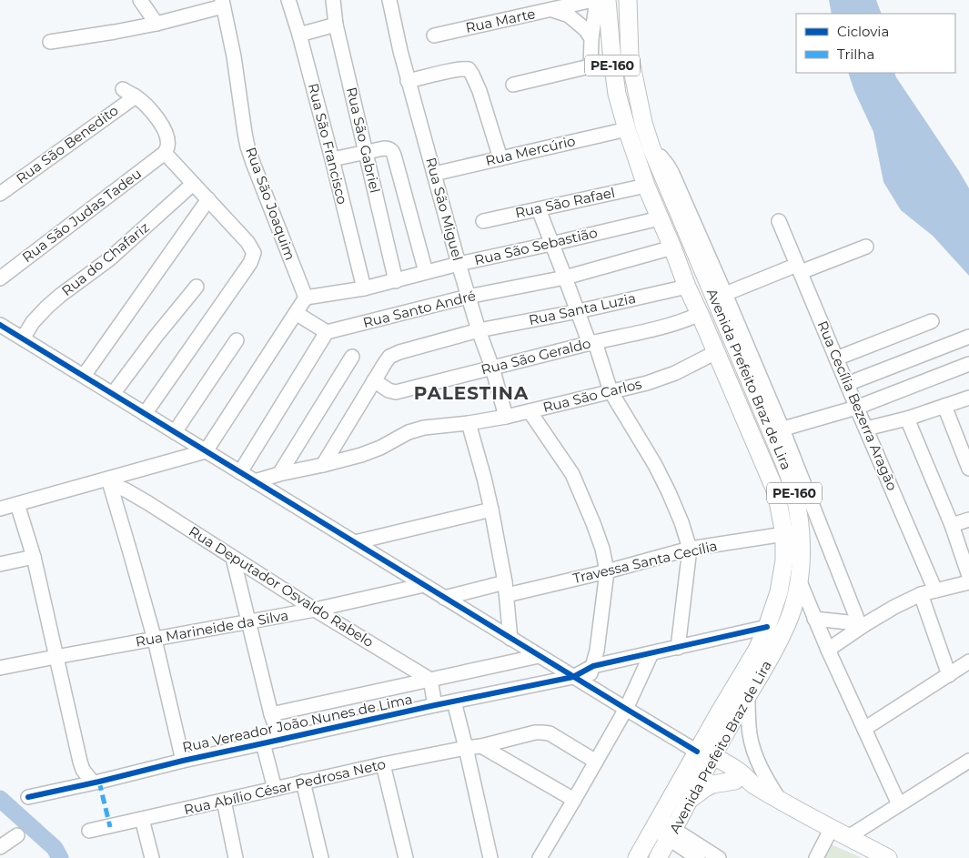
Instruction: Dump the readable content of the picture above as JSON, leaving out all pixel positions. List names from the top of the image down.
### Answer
{
  "streets": {
    "main road": ["PE-160", "Avenida Prefeito Braz de Lira"],
    "street": [
      "Rua Marte",
      "Rua São Gabriel",
      "Rua São Francisco",
      "Rua São Benedito",
      "Rua Mercúrio",
      "Rua São Rafael",
      "Rua São Joaquim",
      "Rua São Miguel",
      "Rua São Judas Tadeu",
      "Rua São Sebastião",
      "Rua do Chafariz",
      "Rua Santo André",
      "Rua Santa Luzia",
      "Rua São Geraldo",
      "Rua São Carlos",
      "Rua Cecília Bezerra Aragão",
      "Travessa Santa Cecília",
      "Rua Deputador Osvaldo Rabelo",
      "Rua Marineide da Silva",
      "Rua Vereador João Nunes de Lima",
      "Rua Abílio César Pedrosa Neto"
    ]
  },
  "crossings": [
    ["PE-160", "Rua Mercúrio"],
    ["PE-160", "Avenida Prefeito Braz de Lira"],
    ["Rua São Gabriel", "Rua São Sebastião"],
    ["Rua São Francisco", "Rua São Sebastião"],
    ["Rua Mercúrio", "Rua São Miguel"],
    ["Rua Mercúrio", "Avenida Prefeito Braz de Lira"],
    ["Rua São Rafael", "Avenida Prefeito Braz de Lira"],
    ["Rua São Joaquim", "Rua São Sebastião"],
    ["Rua São Miguel", "Rua São Sebastião"],
    ["Rua São Miguel", "Rua Santo André"],
    ["Rua São Miguel", "Rua Santa Luzia"],
    ["Rua São Miguel", "Rua São Geraldo"],
    ["Rua São Miguel", "Rua São Carlos"],
    ["Rua São Sebastião", "Avenida Prefeito Braz de Lira"],
    ["Rua Santo André", "Avenida Prefeito Braz de Lira"],
    ["Rua Santa Luzia", "Rua São Geraldo"],
    ["Rua Santa Luzia", "Avenida Prefeito Braz de Lira"],
    ["Rua Santa Luzia", "Rua São Carlos"],
    ["Rua São Geraldo", "Avenida Prefeito Braz de Lira"],
    ["Avenida Prefeito Braz de Lira", "Rua São Carlos"],
    ["Avenida Prefeito Braz de Lira", "Travessa Santa Cecília"],
    ["Avenida Prefeito Braz de Lira", "Rua Vereador João Nunes de Lima"],
    ["Rua Deputador Osvaldo Rabelo", "Rua Marineide da Silva"]
  ],
  "districts": ["PALESTINA"],
  "legend": ["Ciclovia", "Trilha"]
}
